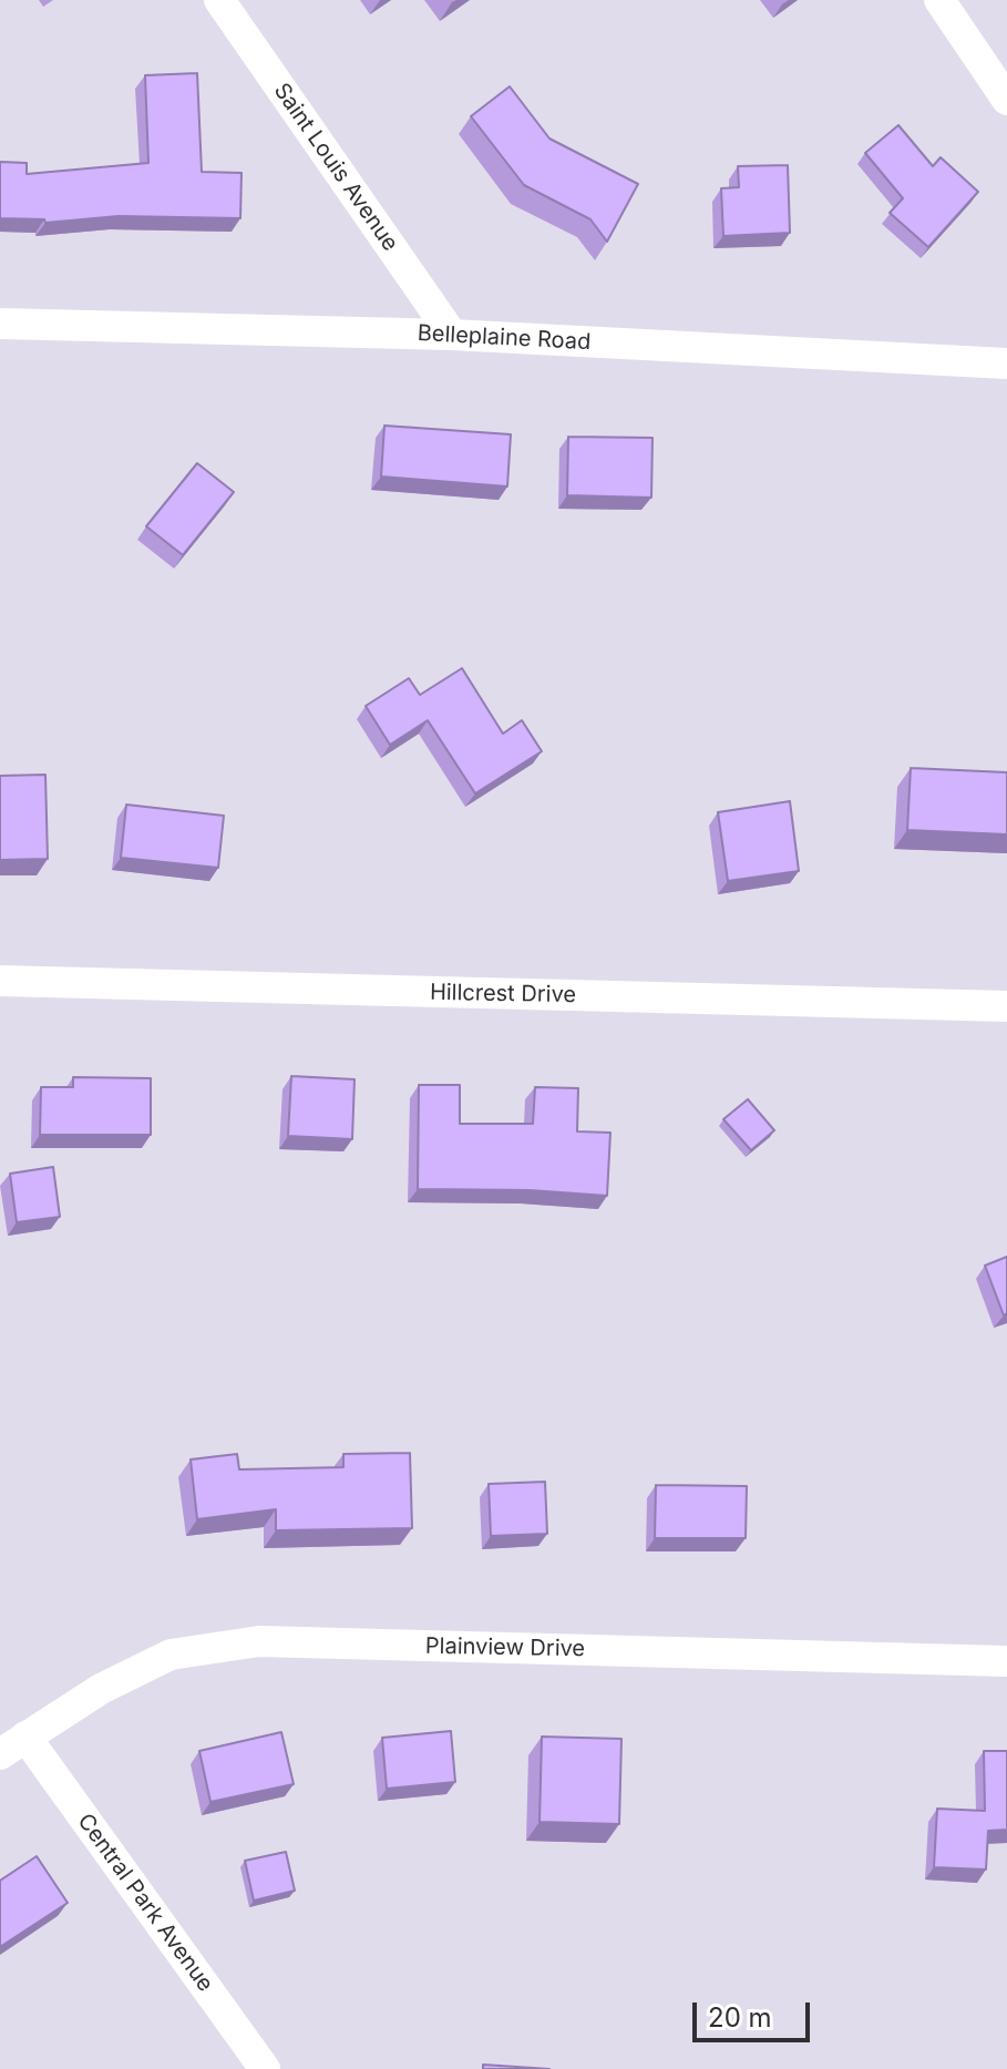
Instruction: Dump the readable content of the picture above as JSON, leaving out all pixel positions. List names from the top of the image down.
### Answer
{
  "streets": {
    "street": [
      "Saint Louis Avenue",
      "Belleplaine Road",
      "Hillcrest Drive",
      "Plainview Drive",
      "Central Park Avenue"
    ]
  },
  "crossings": [
    ["Saint Louis Avenue", "Belleplaine Road"],
    ["Plainview Drive", "Central Park Avenue"]
  ],
  "scale_bar": "20 m"
}
